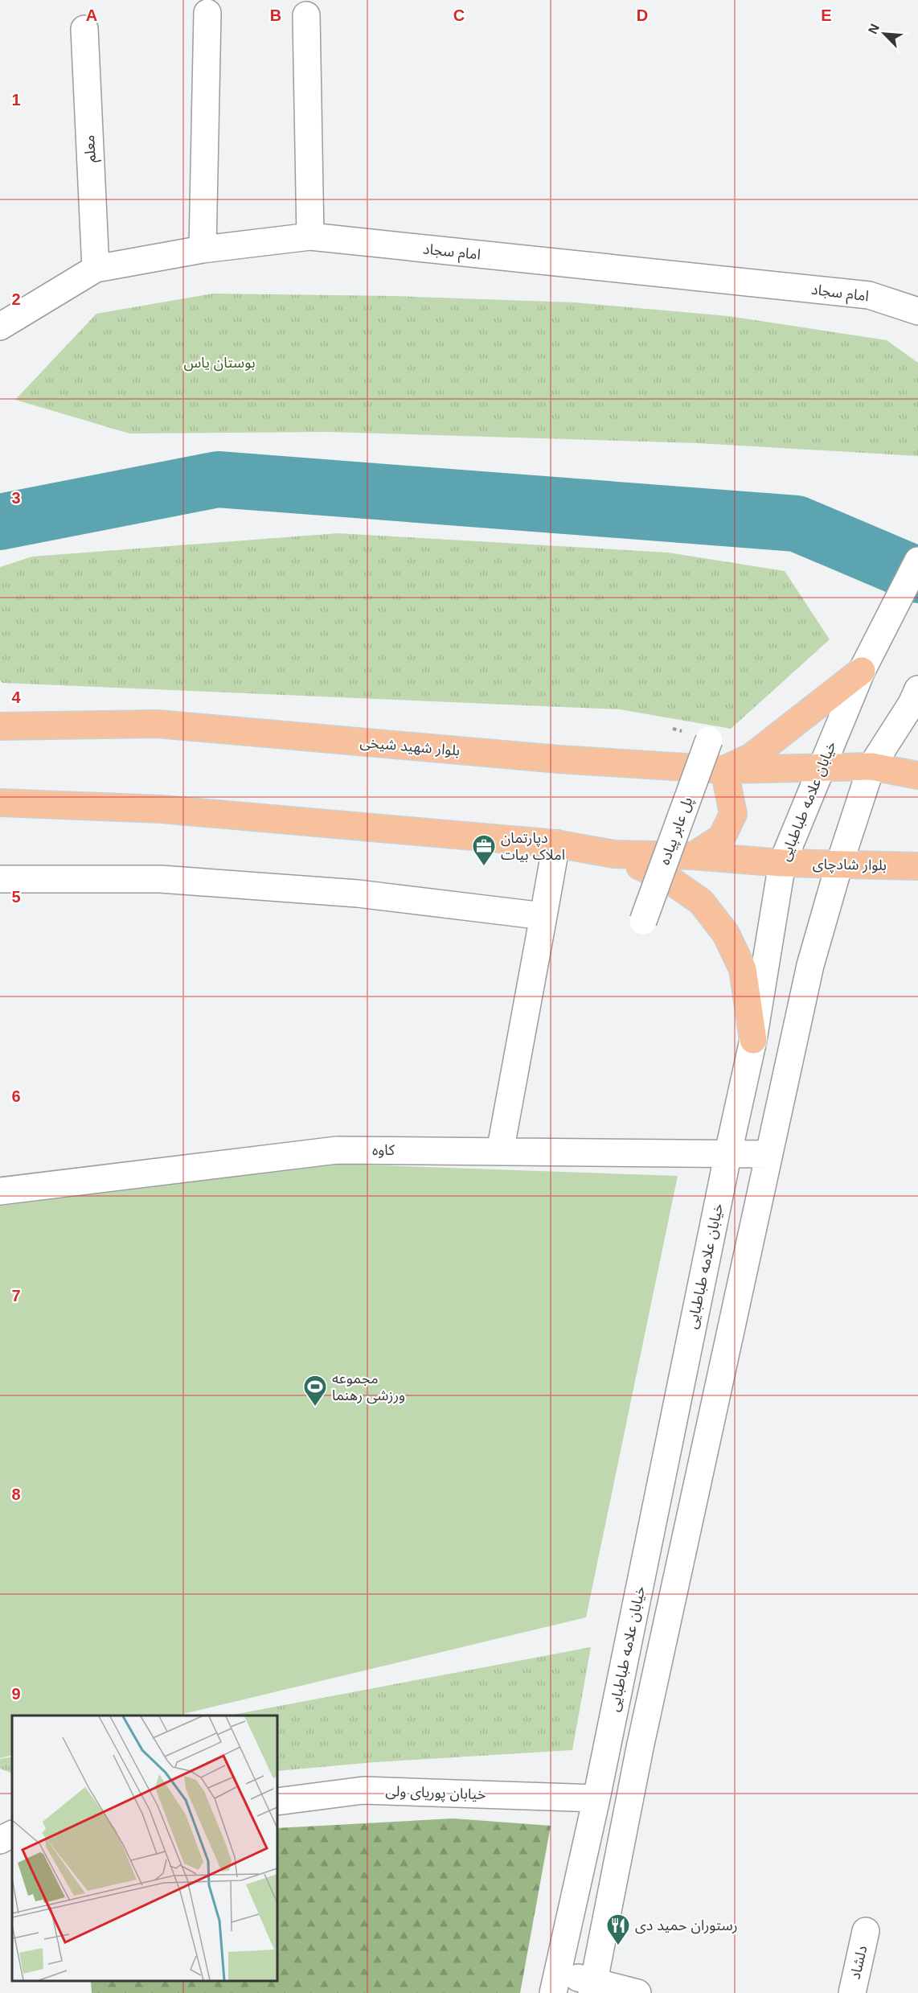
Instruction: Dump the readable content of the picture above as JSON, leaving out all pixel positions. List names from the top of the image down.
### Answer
{
  "streets": {
    "main road": ["بلوار شهید شیخی", "بلوار شادچای"],
    "street": [
      "معلم",
      "امام سجاد",
      "خیابان علامه طباطبایی",
      "پل عابر پیاده",
      "کاوه",
      "خیابان پوریای ولی",
      "دلشاد"
    ]
  },
  "crossings": [
    ["معلم", "امام سجاد"],
    ["بلوار شهید شیخی", "خیابان علامه طباطبایی"],
    ["خیابان علامه طباطبایی", "بلوار شادچای"],
    ["خیابان علامه طباطبایی", "کاوه"],
    ["خیابان علامه طباطبایی", "خیابان پوریای ولی"]
  ],
  "parks": ["بوستان یاس"],
  "places": {
    "office": ["دپارتمان املاک بیات"],
    "sports": ["مجموعه ورزشی رهنما"],
    "restaurant": ["رستوران حمید دی"]
  },
  "north": "top left",
  "grid": {
    "columns": [
      "A",
      "B",
      "C",
      "D",
      "E"
    ],
    "rows": [
      "1",
      "2",
      "3",
      "4",
      "5",
      "6",
      "7",
      "8",
      "9"
    ]
  }
}
